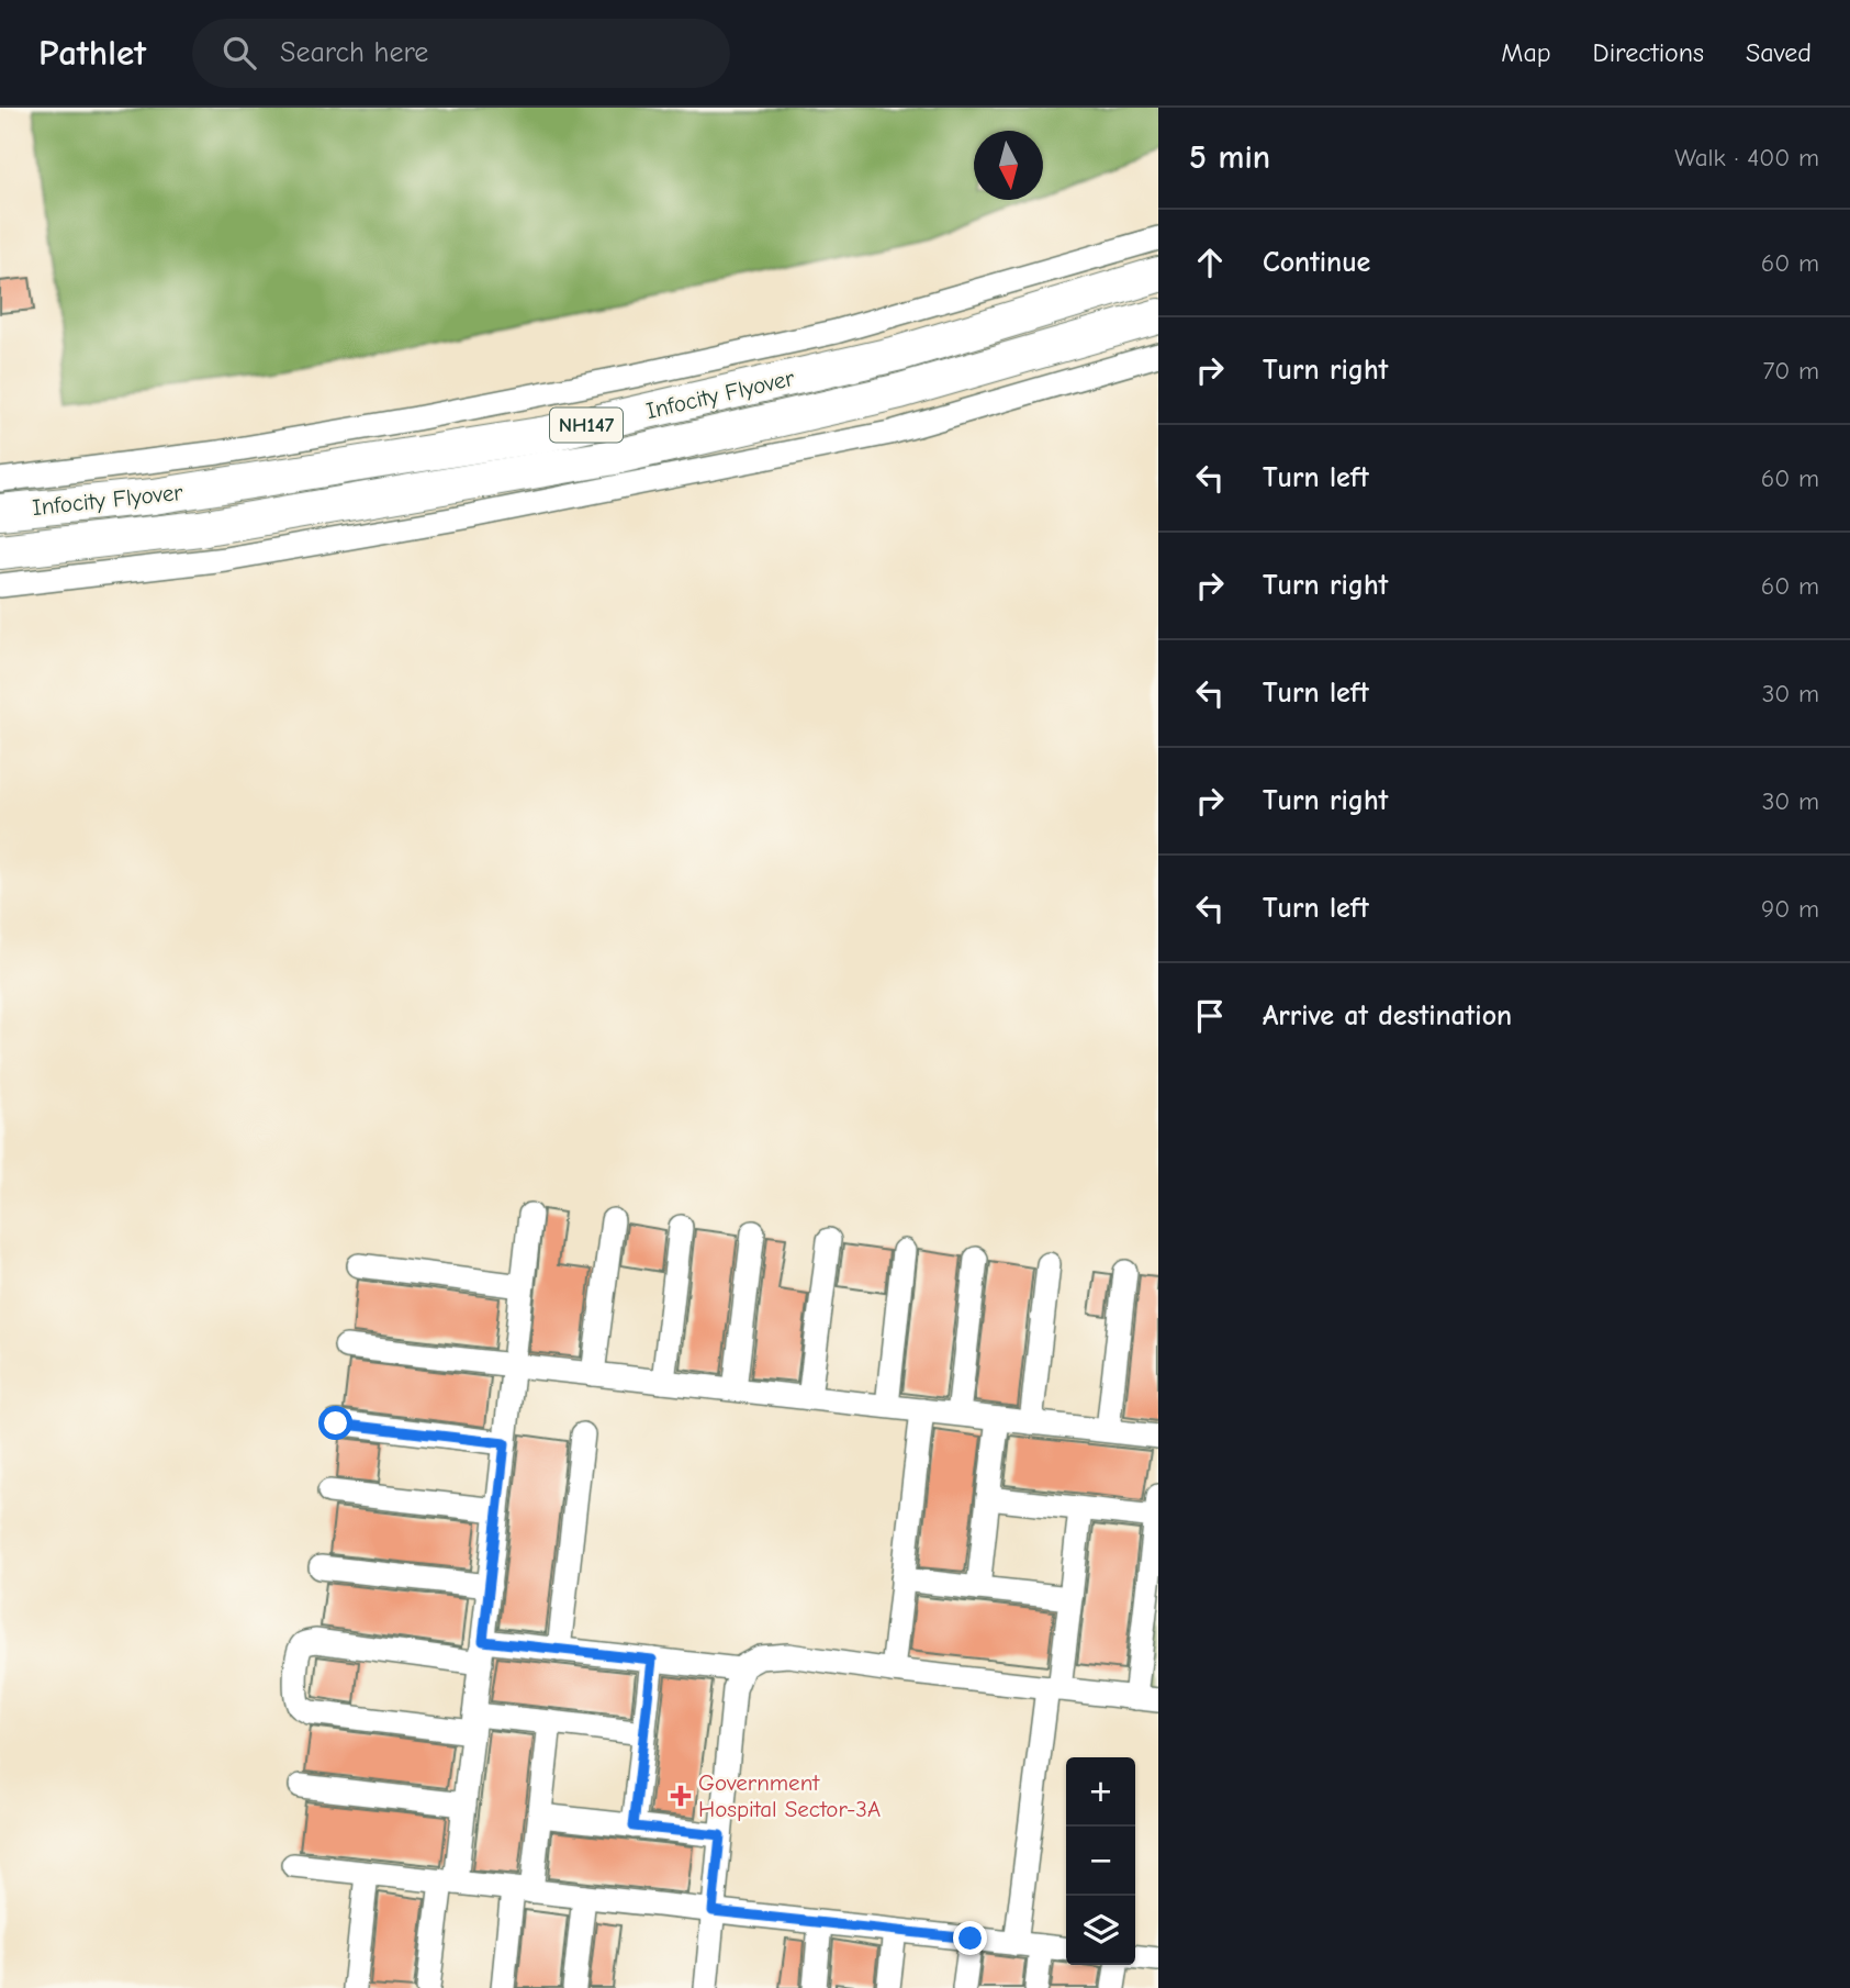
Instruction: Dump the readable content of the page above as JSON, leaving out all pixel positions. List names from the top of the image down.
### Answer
{
  "streets": {
    "highway": ["Infocity Flyover", "NH147"]
  },
  "places": {
    "health": ["Government Hospital Sector-3A"]
  },
  "north": "bottom",
  "page": {
    "header": "Pathlet",
    "search": "Search here",
    "nav": ["Map", "Directions", "Saved"],
    "heading": ["5 min", "Walk · 400 m"],
    "list": [
      ["Continue", "60 m"],
      ["Turn right", "70 m"],
      ["Turn left", "60 m"],
      ["Turn right", "60 m"],
      ["Turn left", "30 m"],
      ["Turn right", "30 m"],
      ["Turn left", "90 m"],
      "Arrive at destination"
    ],
    "map_buttons": ["+", "−"]
  }
}
